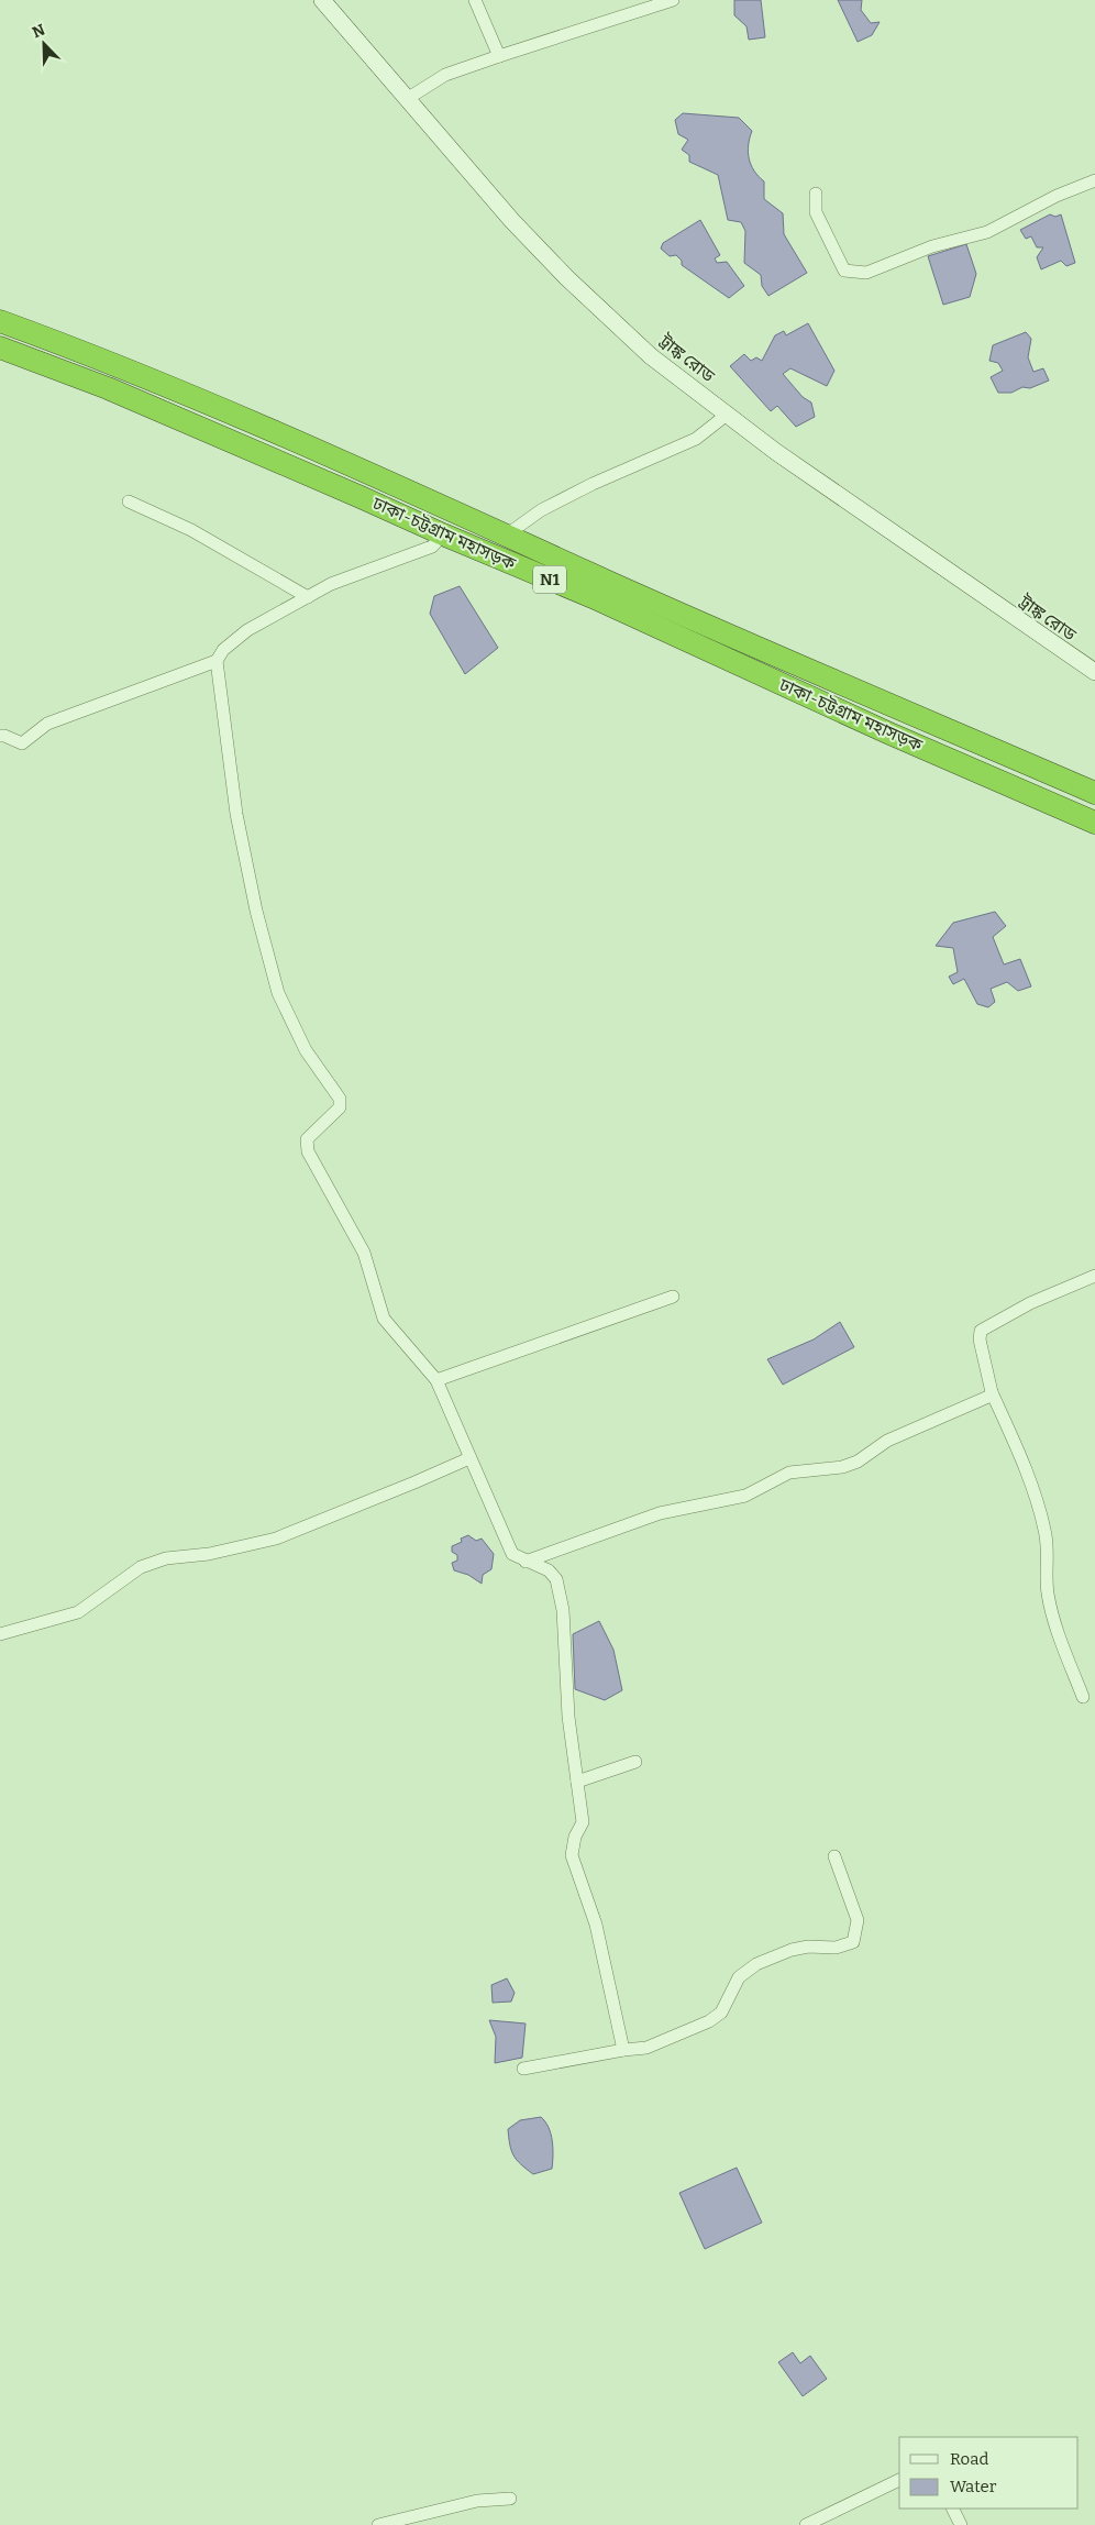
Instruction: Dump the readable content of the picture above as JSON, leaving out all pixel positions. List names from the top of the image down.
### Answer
{
  "streets": {
    "highway": ["ঢাকা-চট্টগ্রাম মহাসড়ক", "N1"],
    "main road": ["ট্রাঙ্ক রোড"]
  },
  "legend": ["Road", "Water"],
  "north": "top left"
}
